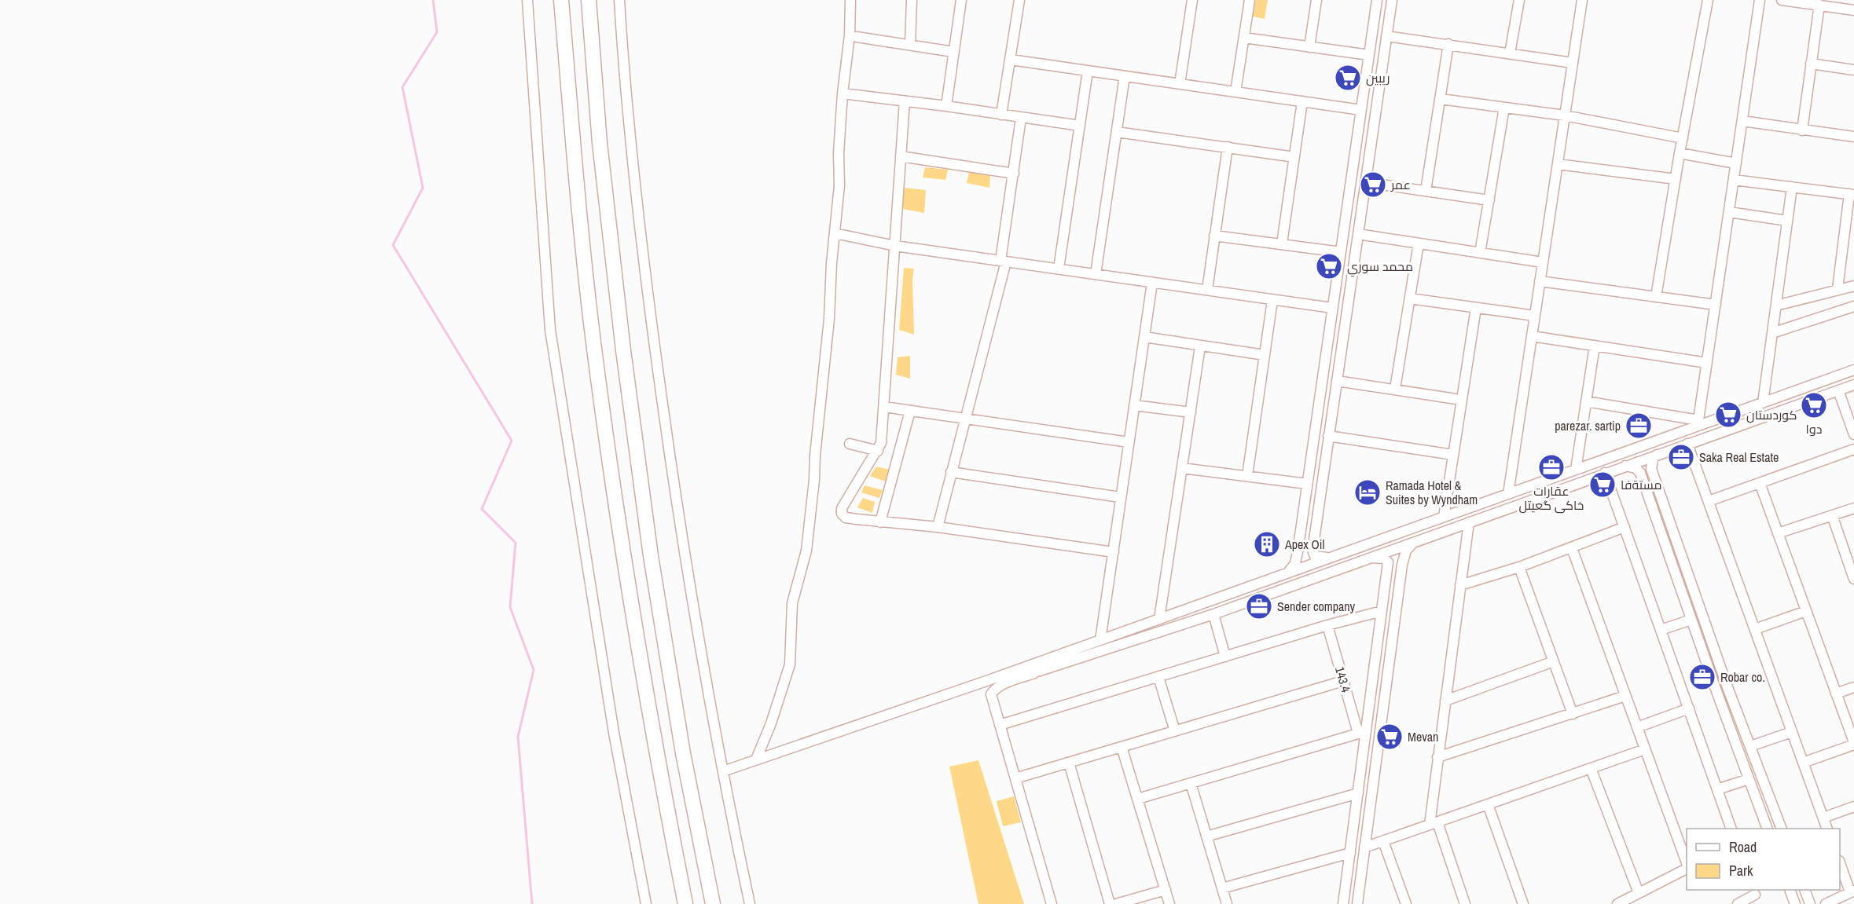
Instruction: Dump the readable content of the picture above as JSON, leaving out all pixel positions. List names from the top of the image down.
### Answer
{
  "streets": {
    "street": ["143.4"]
  },
  "places": {
    "supermarket": [
      "ريبين",
      "عمر",
      "محمد سوري",
      "دوا",
      "كوردستان",
      "مستةفا",
      "Mevan"
    ],
    "office": [
      "parezar. sartip",
      "Saka Real Estate",
      "عقارات خاكى گعيتل",
      "Sender company",
      "Robar co."
    ],
    "hotel": ["Ramada Hotel & Suites by Wyndham"],
    "building": ["Apex Oil"]
  },
  "legend": ["Road", "Park"]
}
